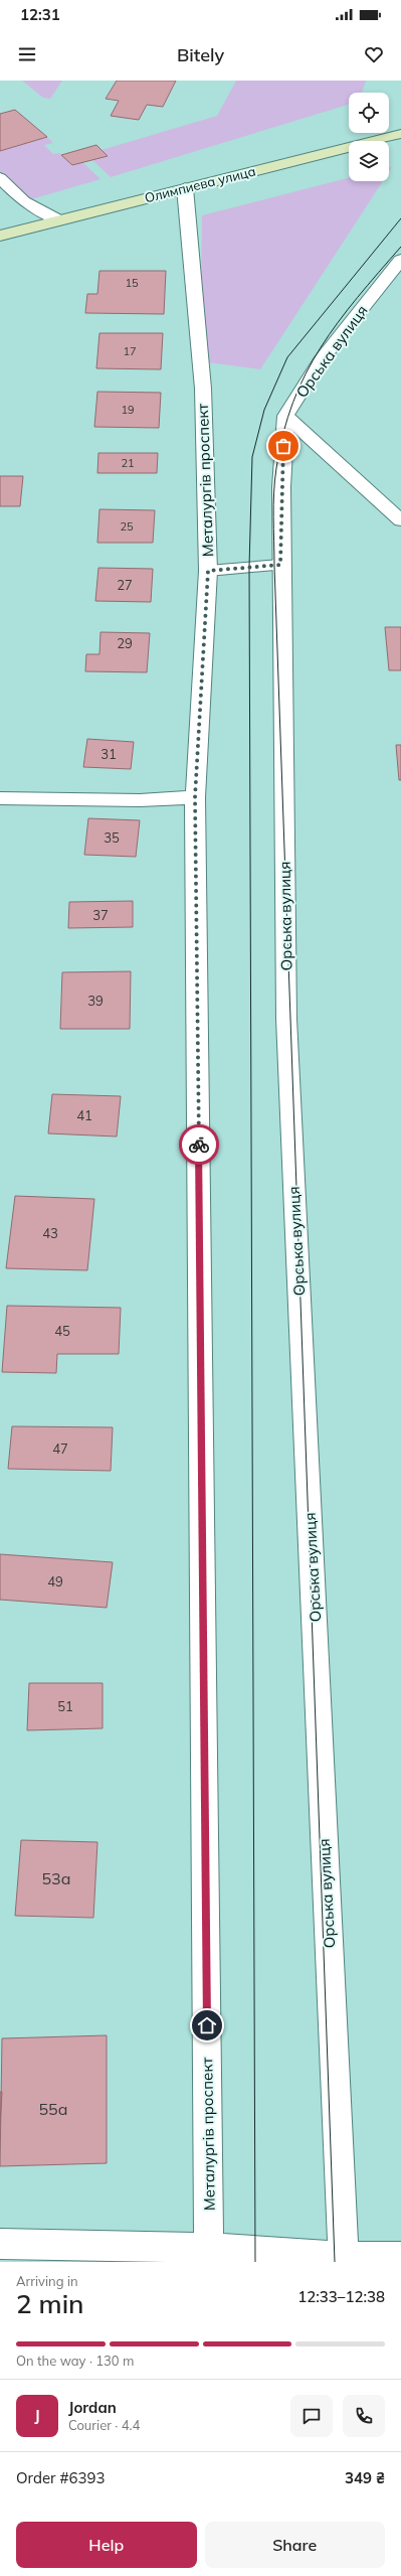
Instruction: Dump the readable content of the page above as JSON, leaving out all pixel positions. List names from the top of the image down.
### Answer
{
  "streets": {
    "main road": ["Олимпиева улица"],
    "street": ["Орська вулиця", "Металургів проспект"]
  },
  "crossings": [
    ["Олимпиева улица", "Металургів проспект"]
  ],
  "house_numbers": [
    "15",
    "17",
    "19",
    "21",
    "25",
    "27",
    "29",
    "31",
    "35",
    "37",
    "39",
    "41",
    "43",
    "45",
    "47",
    "49",
    "51",
    "53а",
    "55а"
  ],
  "page": {
    "status": "12:31",
    "header": "Bitely",
    "heading": ["2 min", "Arriving in", "12:33–12:38"],
    "panel": [
      "Jordan",
      "Courier · 4.4",
      "Order #6393",
      "349 ₴"
    ],
    "bar": "On the way · 130 m",
    "round": "J",
    "buttons": ["Help", "Share"]
  }
}
